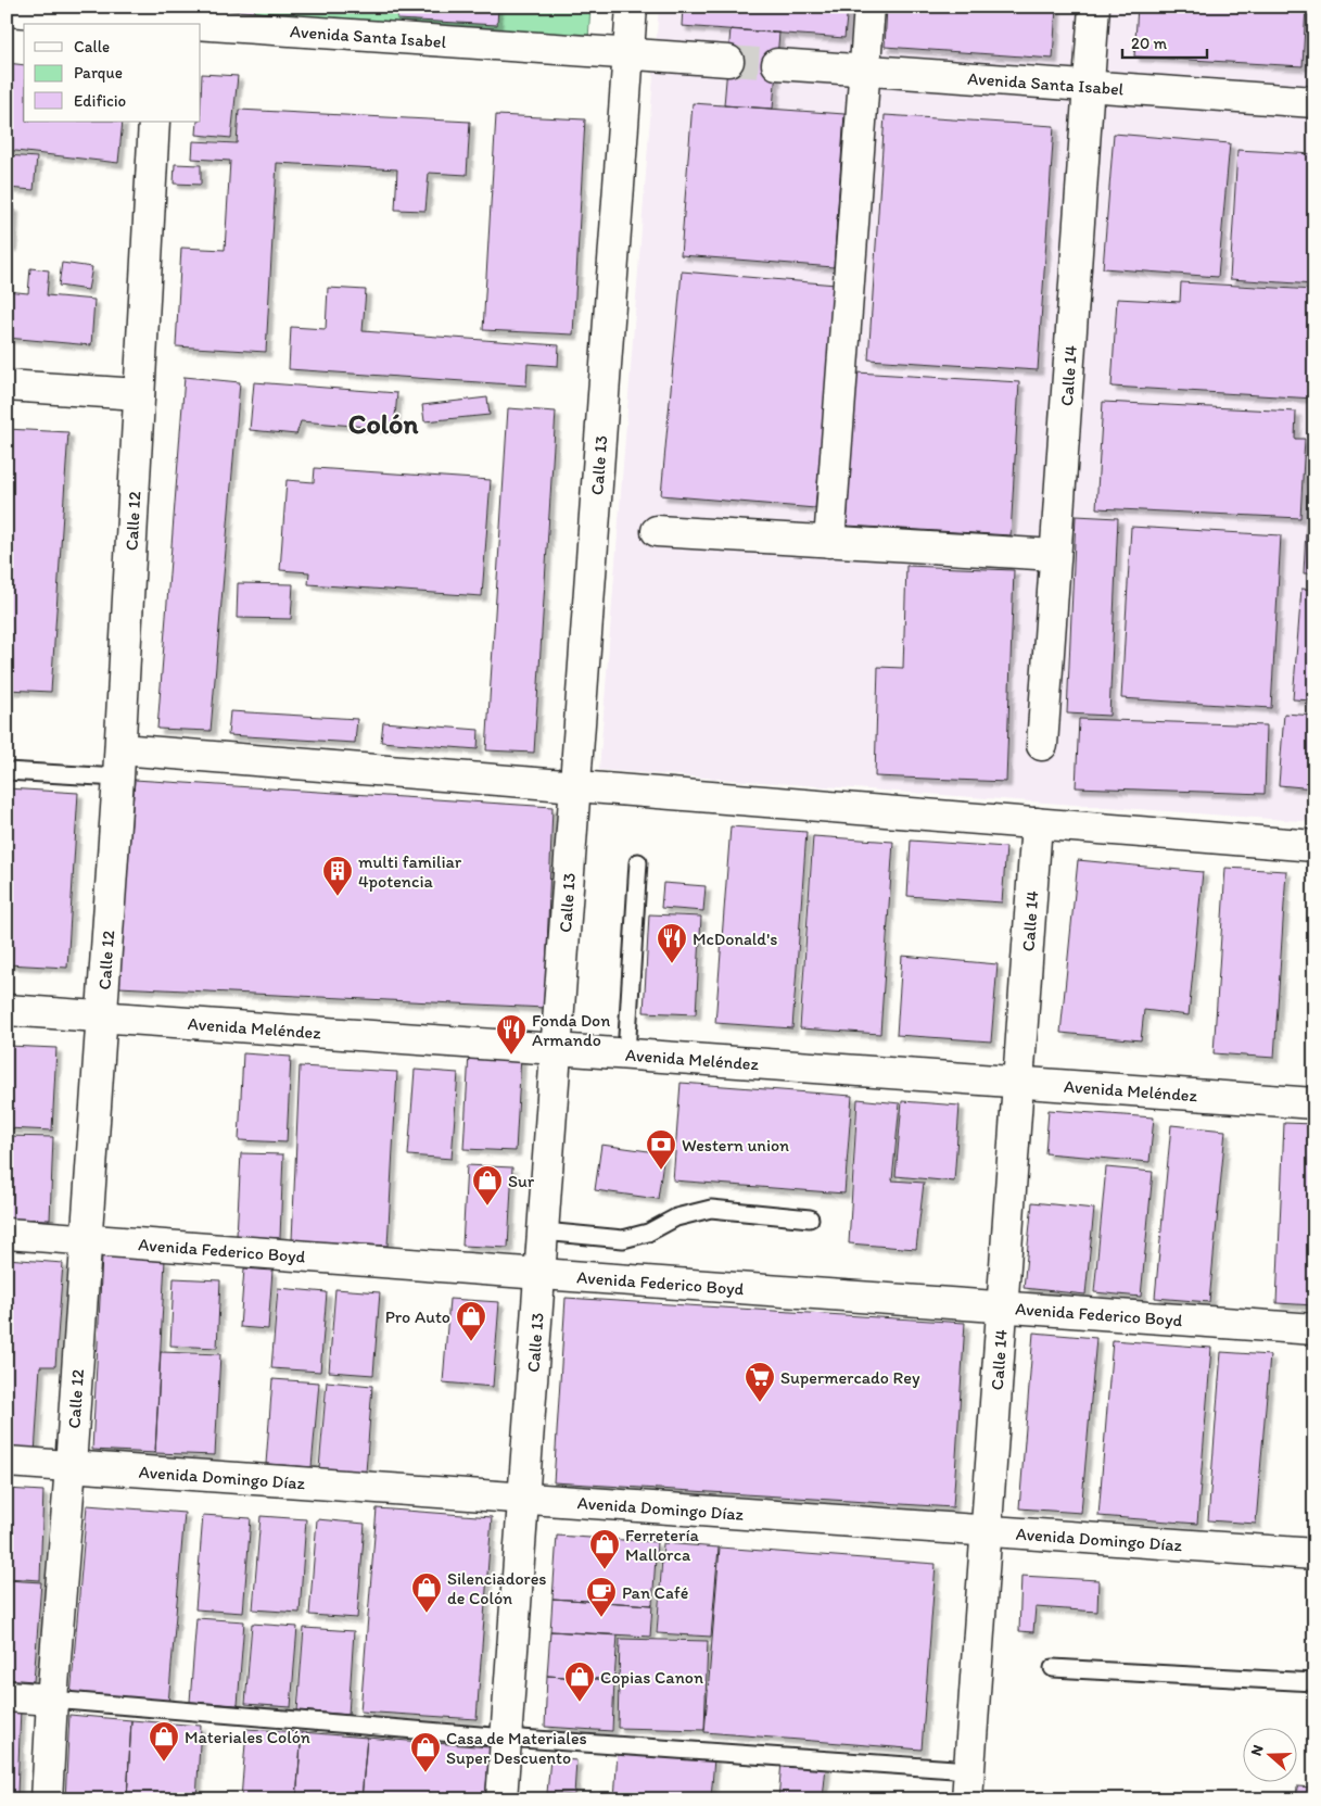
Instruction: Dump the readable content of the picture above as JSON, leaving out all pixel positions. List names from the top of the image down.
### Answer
{
  "streets": {
    "street": [
      "Avenida Santa Isabel",
      "Calle 14",
      "Calle 13",
      "Calle 12",
      "Avenida Meléndez",
      "Avenida Federico Boyd",
      "Avenida Domingo Díaz"
    ]
  },
  "crossings": [
    ["Avenida Santa Isabel", "Calle 14"],
    ["Avenida Santa Isabel", "Calle 13"],
    ["Calle 14", "Avenida Meléndez"],
    ["Calle 14", "Avenida Federico Boyd"],
    ["Calle 14", "Avenida Domingo Díaz"],
    ["Calle 13", "Avenida Meléndez"],
    ["Calle 13", "Avenida Federico Boyd"],
    ["Calle 13", "Avenida Domingo Díaz"],
    ["Calle 12", "Avenida Meléndez"],
    ["Calle 12", "Avenida Federico Boyd"],
    ["Calle 12", "Avenida Domingo Díaz"]
  ],
  "districts": ["Colón"],
  "places": {
    "building": ["multi familiar 4potencia"],
    "restaurant": ["McDonald's", "Fonda Don Armando"],
    "bank": ["Western union"],
    "shop": [
      "Sur",
      "Pro Auto",
      "Ferretería Mallorca",
      "Silenciadores de Colón",
      "Copias Canon",
      "Materiales Colón",
      "Casa de Materiales Super Descuento"
    ],
    "supermarket": ["Supermercado Rey"],
    "cafe": ["Pan Café"]
  },
  "legend": ["Calle", "Parque", "Edificio"],
  "scale_bar": "20 m",
  "north": "left"
}
